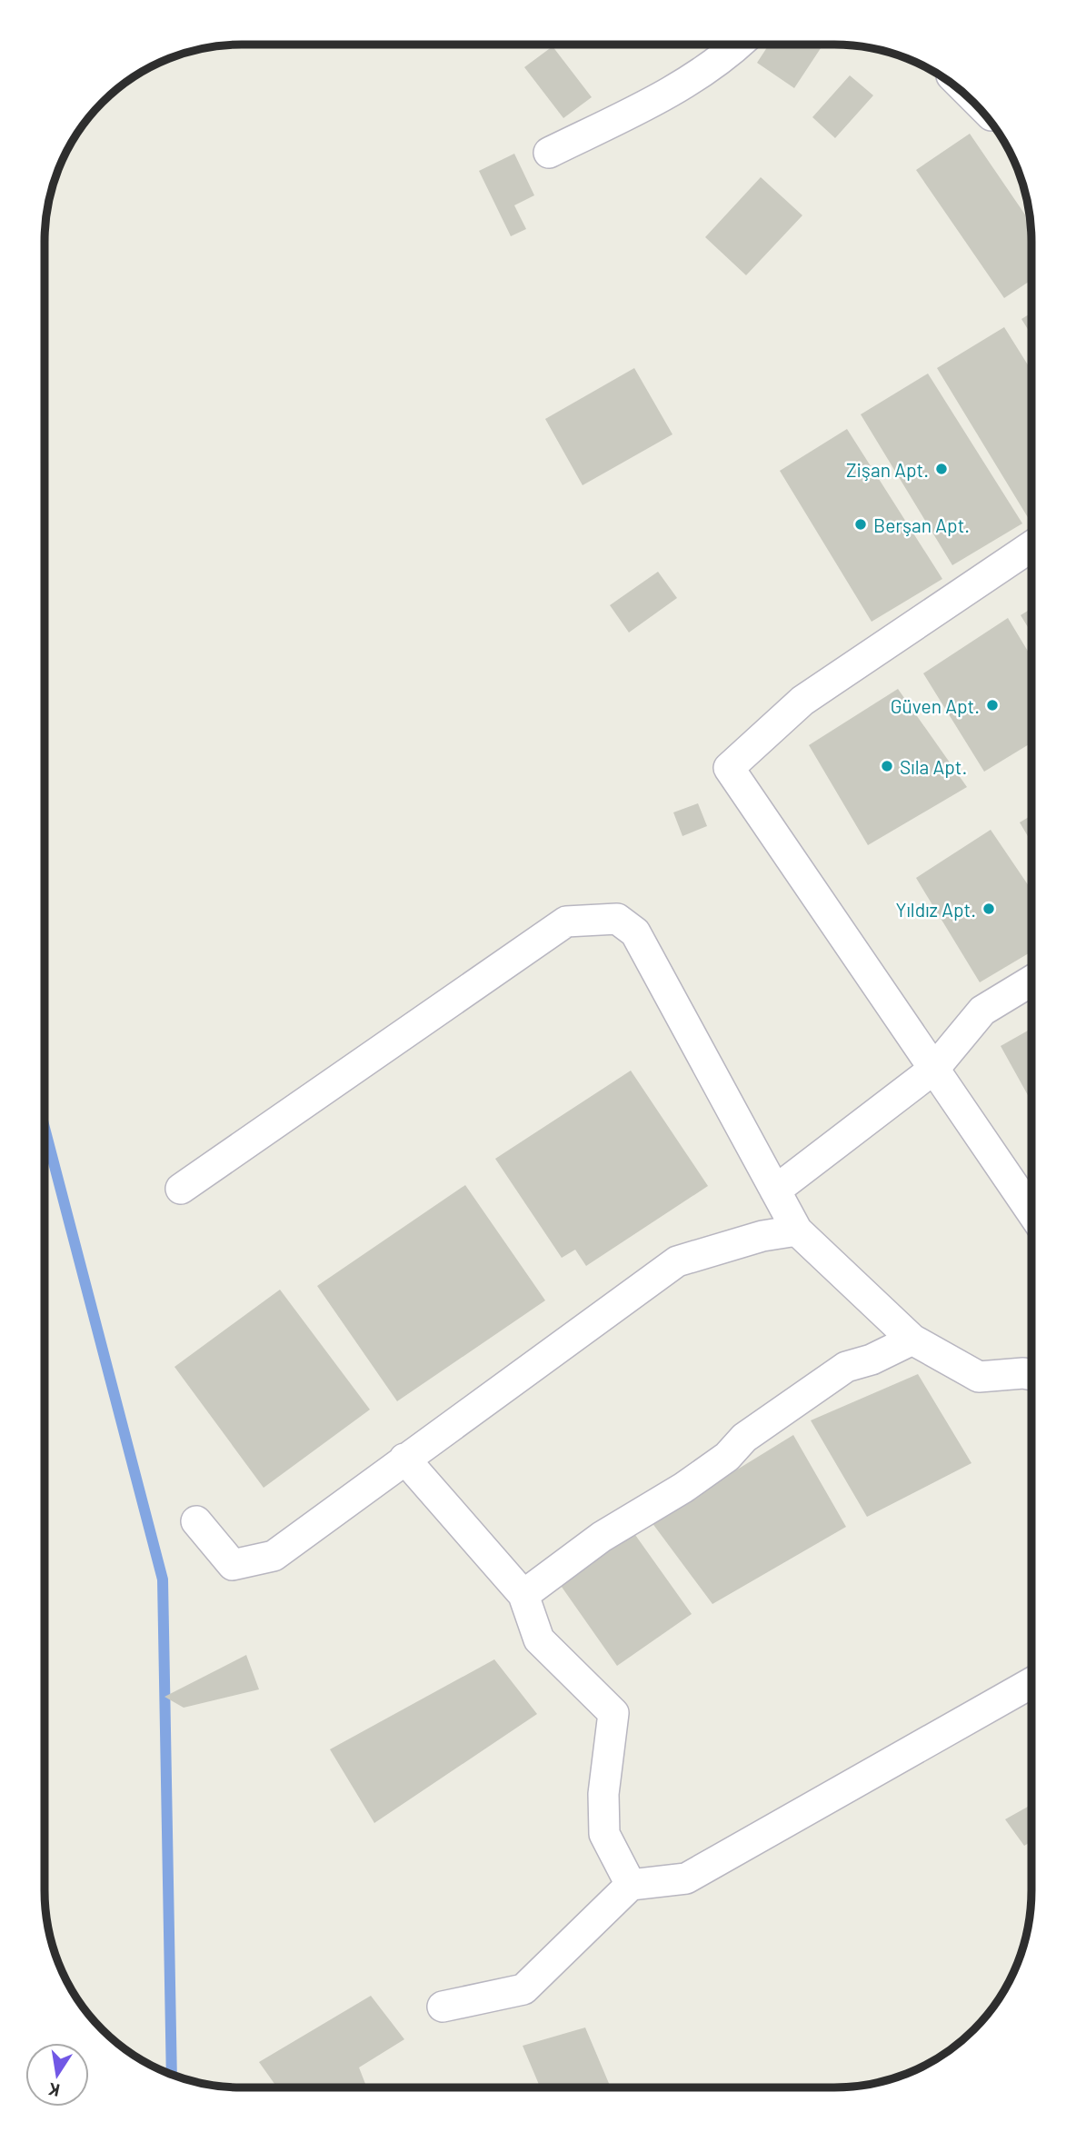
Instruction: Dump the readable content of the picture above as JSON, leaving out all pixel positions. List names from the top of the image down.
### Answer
{
  "places": [
    "Zişan Apt.",
    "Berşan Apt.",
    "Güven Apt.",
    "Sıla Apt.",
    "Yıldız Apt."
  ],
  "north": "bottom"
}
